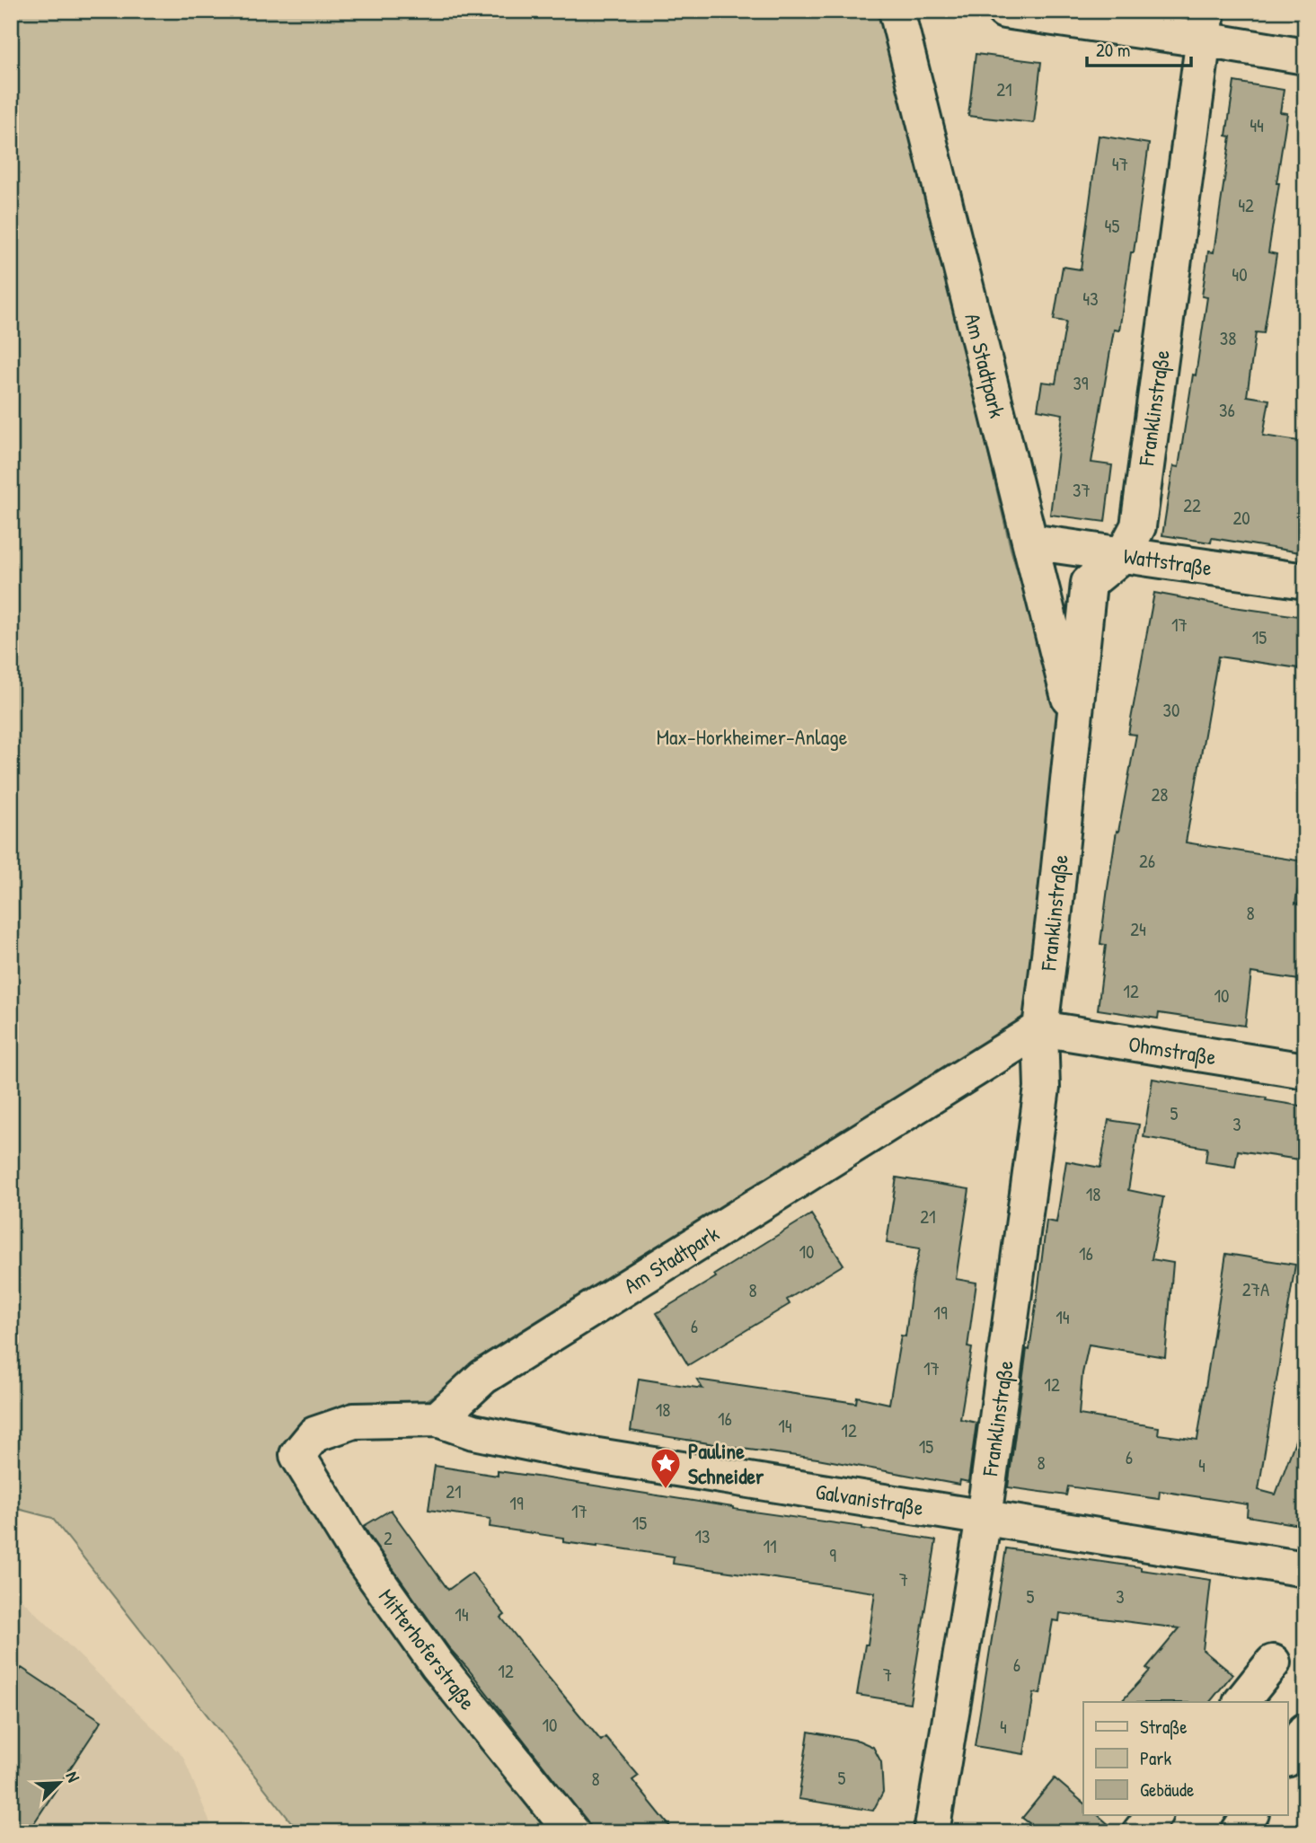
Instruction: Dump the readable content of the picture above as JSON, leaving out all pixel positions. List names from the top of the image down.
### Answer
{
  "streets": {
    "street": [
      "Am Stadtpark",
      "Franklinstraße",
      "Wattstraße",
      "Ohmstraße",
      "Galvanistraße",
      "Mitterhoferstraße"
    ]
  },
  "crossings": [
    ["Am Stadtpark", "Franklinstraße"],
    ["Am Stadtpark", "Wattstraße"],
    ["Am Stadtpark", "Ohmstraße"],
    ["Am Stadtpark", "Galvanistraße"],
    ["Am Stadtpark", "Mitterhoferstraße"],
    ["Franklinstraße", "Wattstraße"],
    ["Franklinstraße", "Ohmstraße"],
    ["Franklinstraße", "Galvanistraße"],
    ["Galvanistraße", "Mitterhoferstraße"]
  ],
  "parks": ["Max-Horkheimer-Anlage"],
  "places": {
    "place": ["Pauline Schneider"]
  },
  "house_numbers": [
    "21",
    "44",
    "47",
    "42",
    "45",
    "40",
    "43",
    "38",
    "39",
    "36",
    "37",
    "22",
    "20",
    "17",
    "15",
    "30",
    "28",
    "26",
    "8",
    "24",
    "12",
    "10",
    "5",
    "3",
    "18",
    "21",
    "10",
    "16",
    "27A",
    "8",
    "19",
    "14",
    "6",
    "17",
    "12",
    "18",
    "16",
    "14",
    "12",
    "15",
    "6",
    "8",
    "4",
    "21",
    "19",
    "17",
    "15",
    "13",
    "2",
    "11",
    "9",
    "7",
    "5",
    "3",
    "14",
    "6",
    "12",
    "7",
    "10",
    "4",
    "5",
    "8"
  ],
  "legend": ["Straße", "Park", "Gebäude"],
  "scale_bar": "20 m",
  "north": "top right"
}
